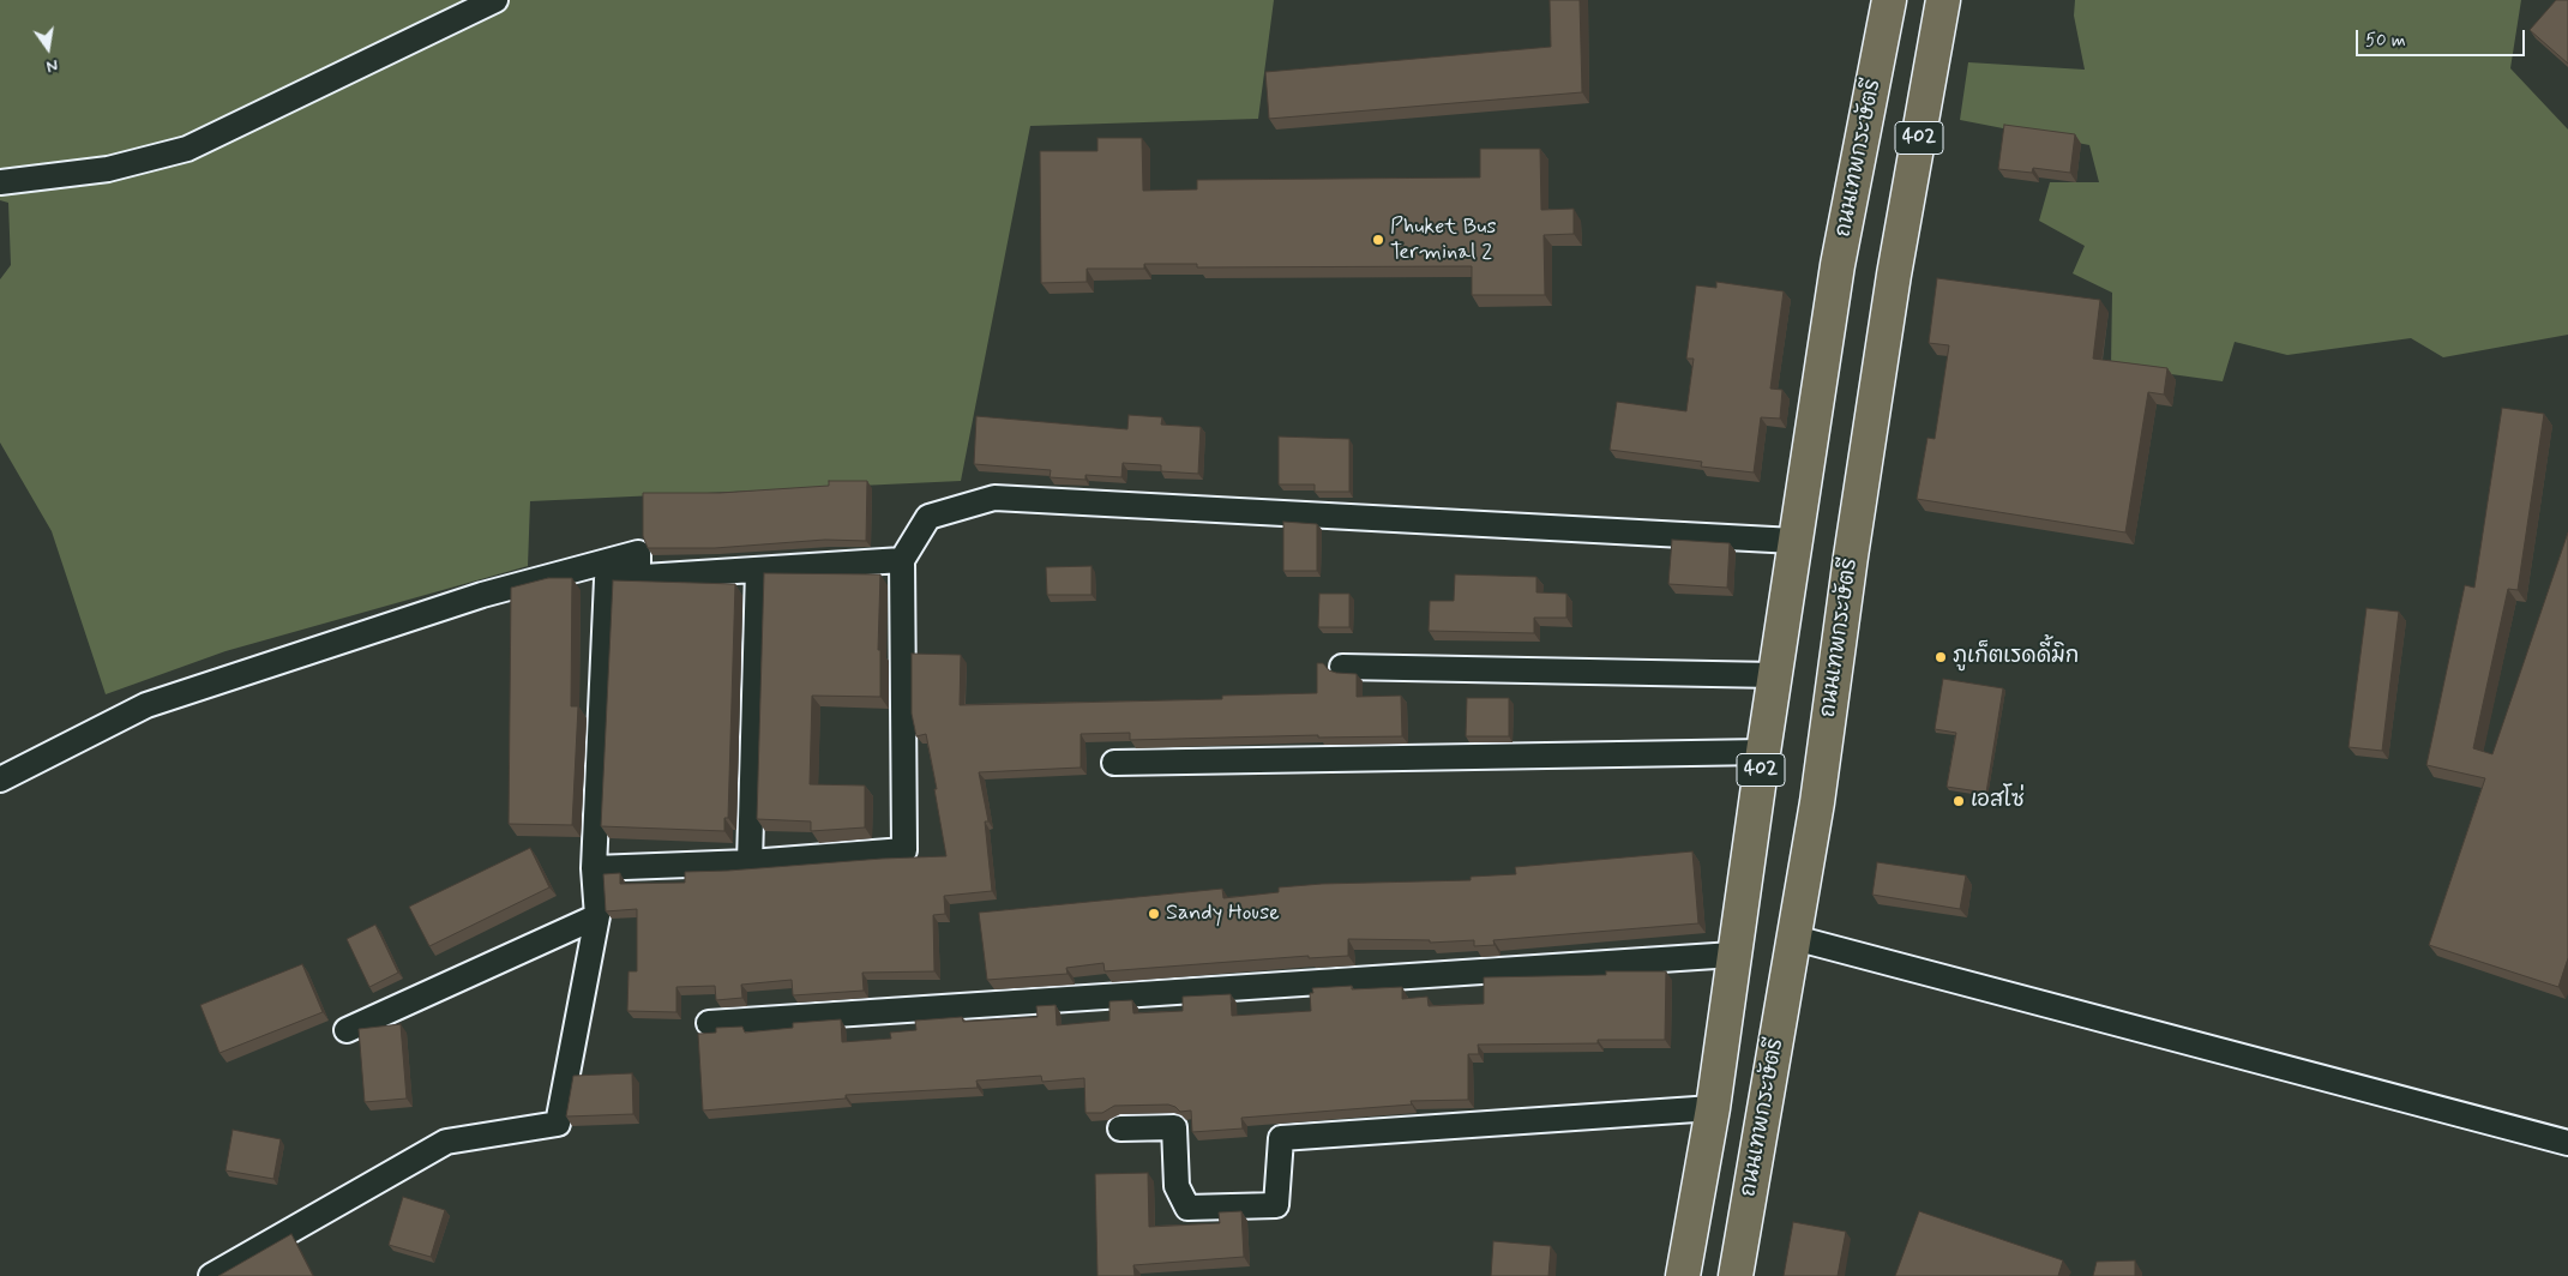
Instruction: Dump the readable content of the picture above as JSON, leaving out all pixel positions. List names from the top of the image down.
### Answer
{
  "streets": {
    "main road": ["402", "ถนนเทพกระษัตรี"]
  },
  "places": [
    "Phuket Bus Terminal 2",
    "ภูเก็ตเรดดี้มิก",
    "เอสโซ่",
    "Sandy House"
  ],
  "scale_bar": "50 m",
  "north": "bottom"
}
